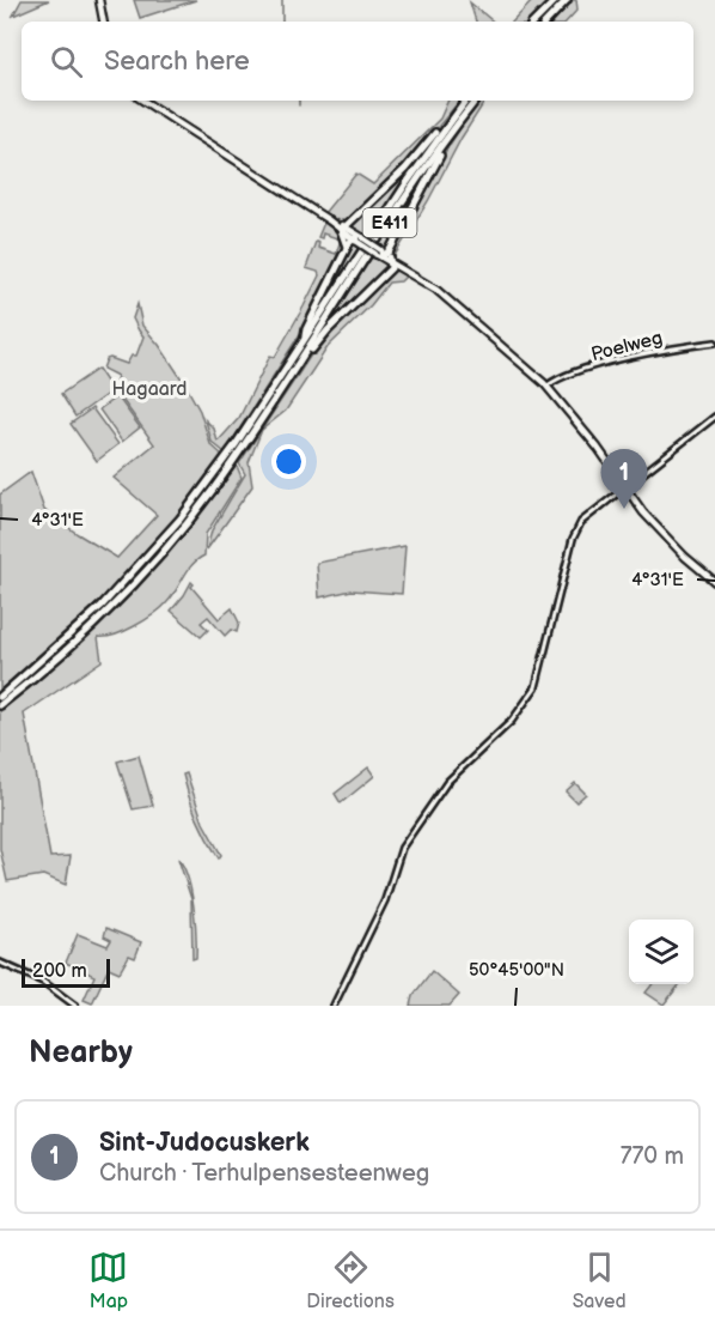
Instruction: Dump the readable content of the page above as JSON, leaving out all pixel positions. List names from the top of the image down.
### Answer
{
  "streets": {
    "highway": ["E411"],
    "street": ["Poelweg"]
  },
  "parks": ["Hagaard"],
  "scale_bar": "200 m",
  "page": {
    "search": "Search here",
    "pins": "1",
    "scale": "200 m",
    "heading": "Nearby",
    "list": [
      {
        "mark": "1",
        "name": "Sint-Judocuskerk",
        "note": "Church · Terhulpensesteenweg",
        "value": "770 m"
      }
    ],
    "nav": ["Map", "Directions", "Saved"]
  },
  "coordinates": ["4°31'E", "50°45'00\"N"]
}
